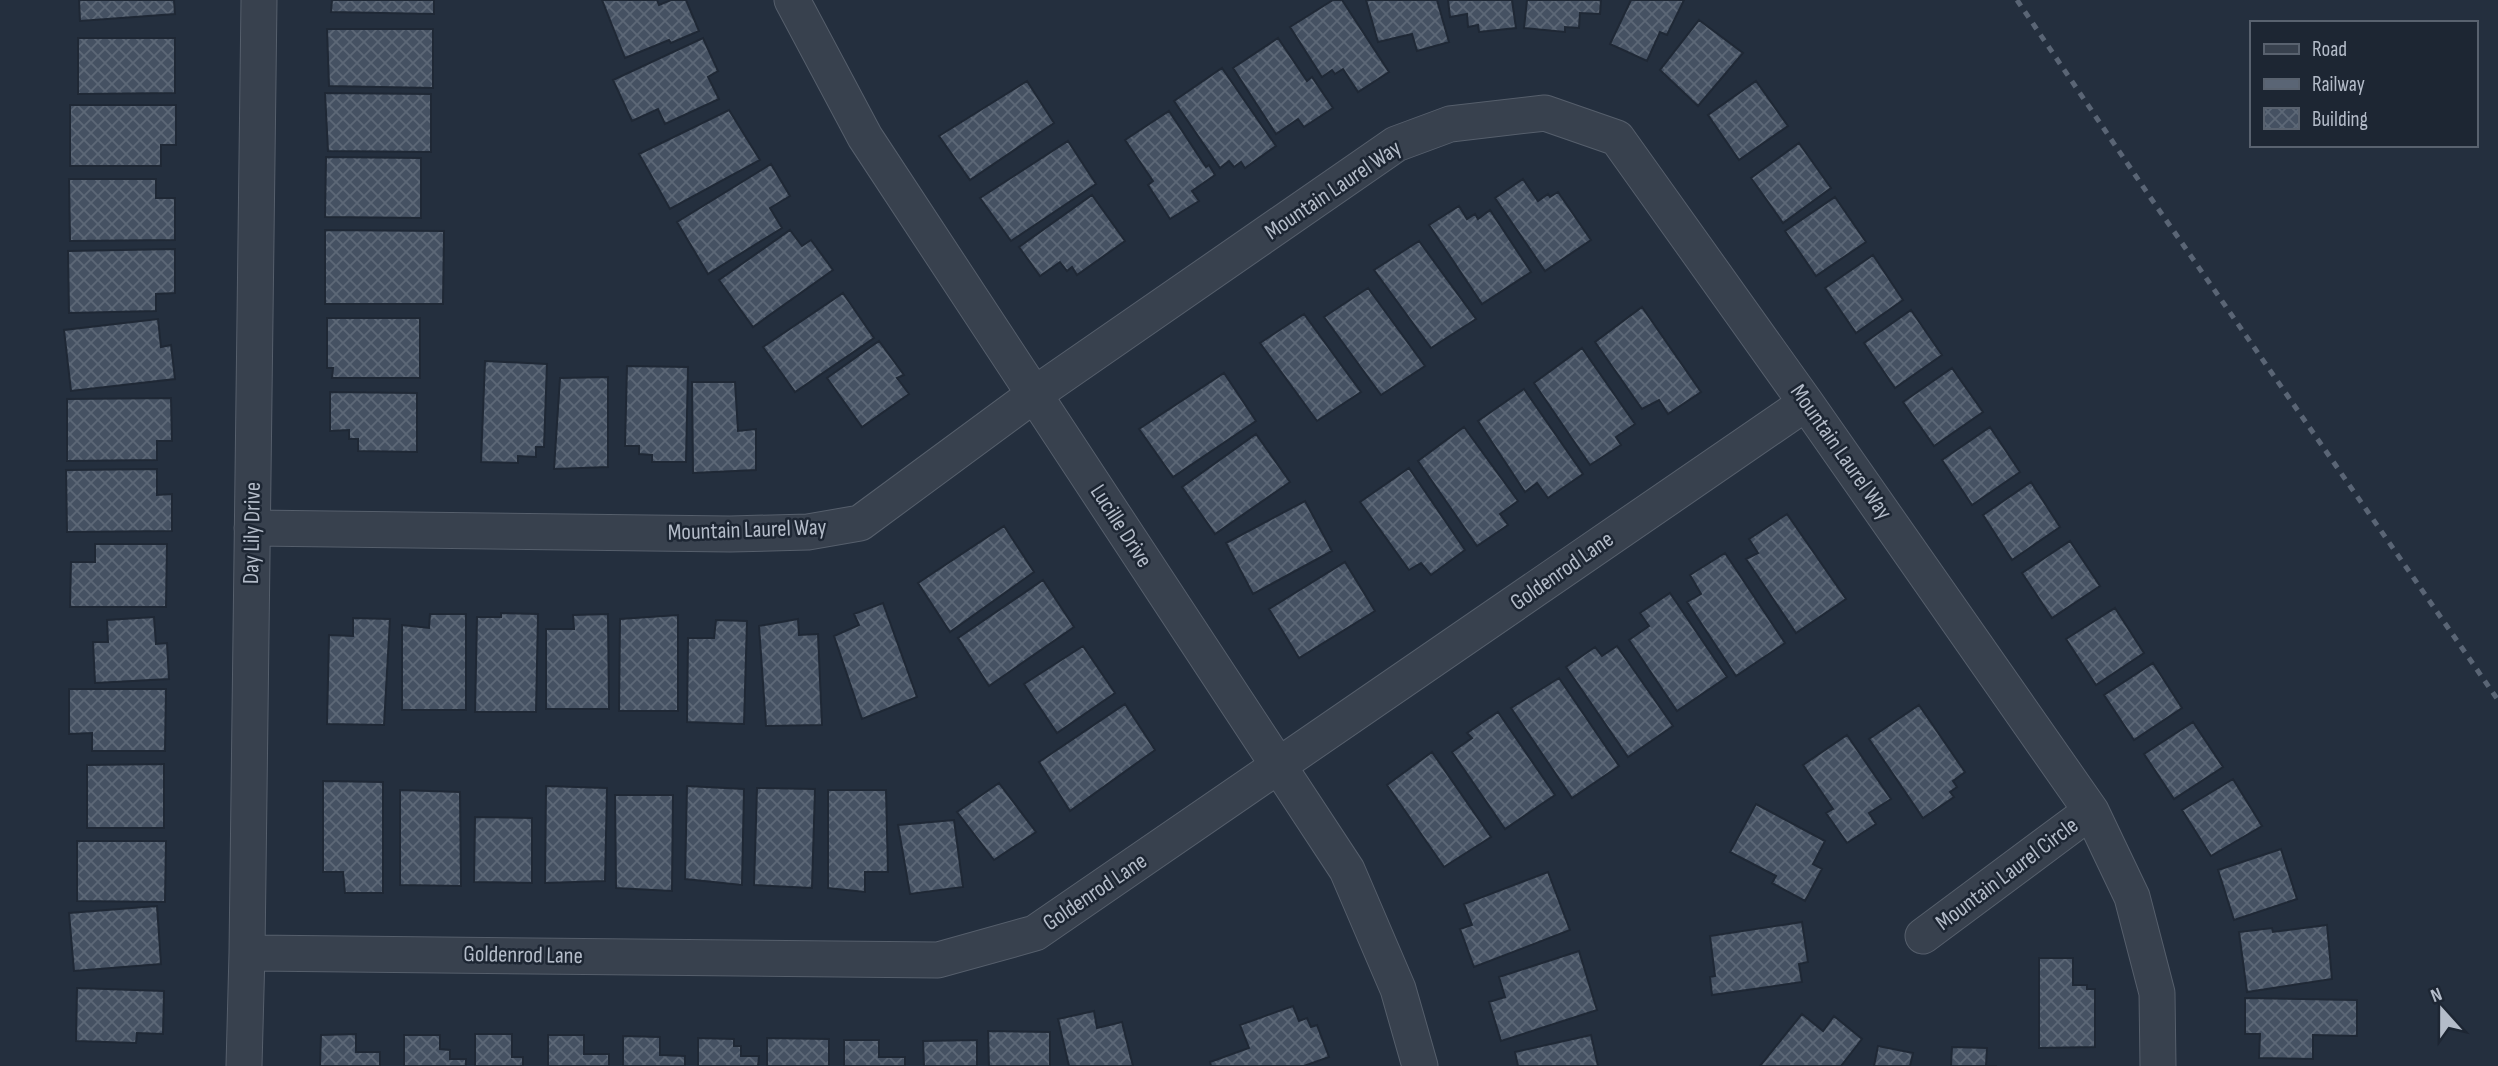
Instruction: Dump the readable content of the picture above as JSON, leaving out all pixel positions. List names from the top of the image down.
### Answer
{
  "streets": {
    "street": [
      "Mountain Laurel Way",
      "Lucille Drive",
      "Day Lily Drive",
      "Goldenrod Lane",
      "Mountain Laurel Circle"
    ]
  },
  "crossings": [
    ["Mountain Laurel Way", "Lucille Drive"],
    ["Mountain Laurel Way", "Day Lily Drive"],
    ["Mountain Laurel Way", "Goldenrod Lane"],
    ["Mountain Laurel Way", "Mountain Laurel Circle"],
    ["Lucille Drive", "Goldenrod Lane"],
    ["Day Lily Drive", "Goldenrod Lane"]
  ],
  "legend": ["Road", "Railway", "Building"],
  "north": "top"
}
